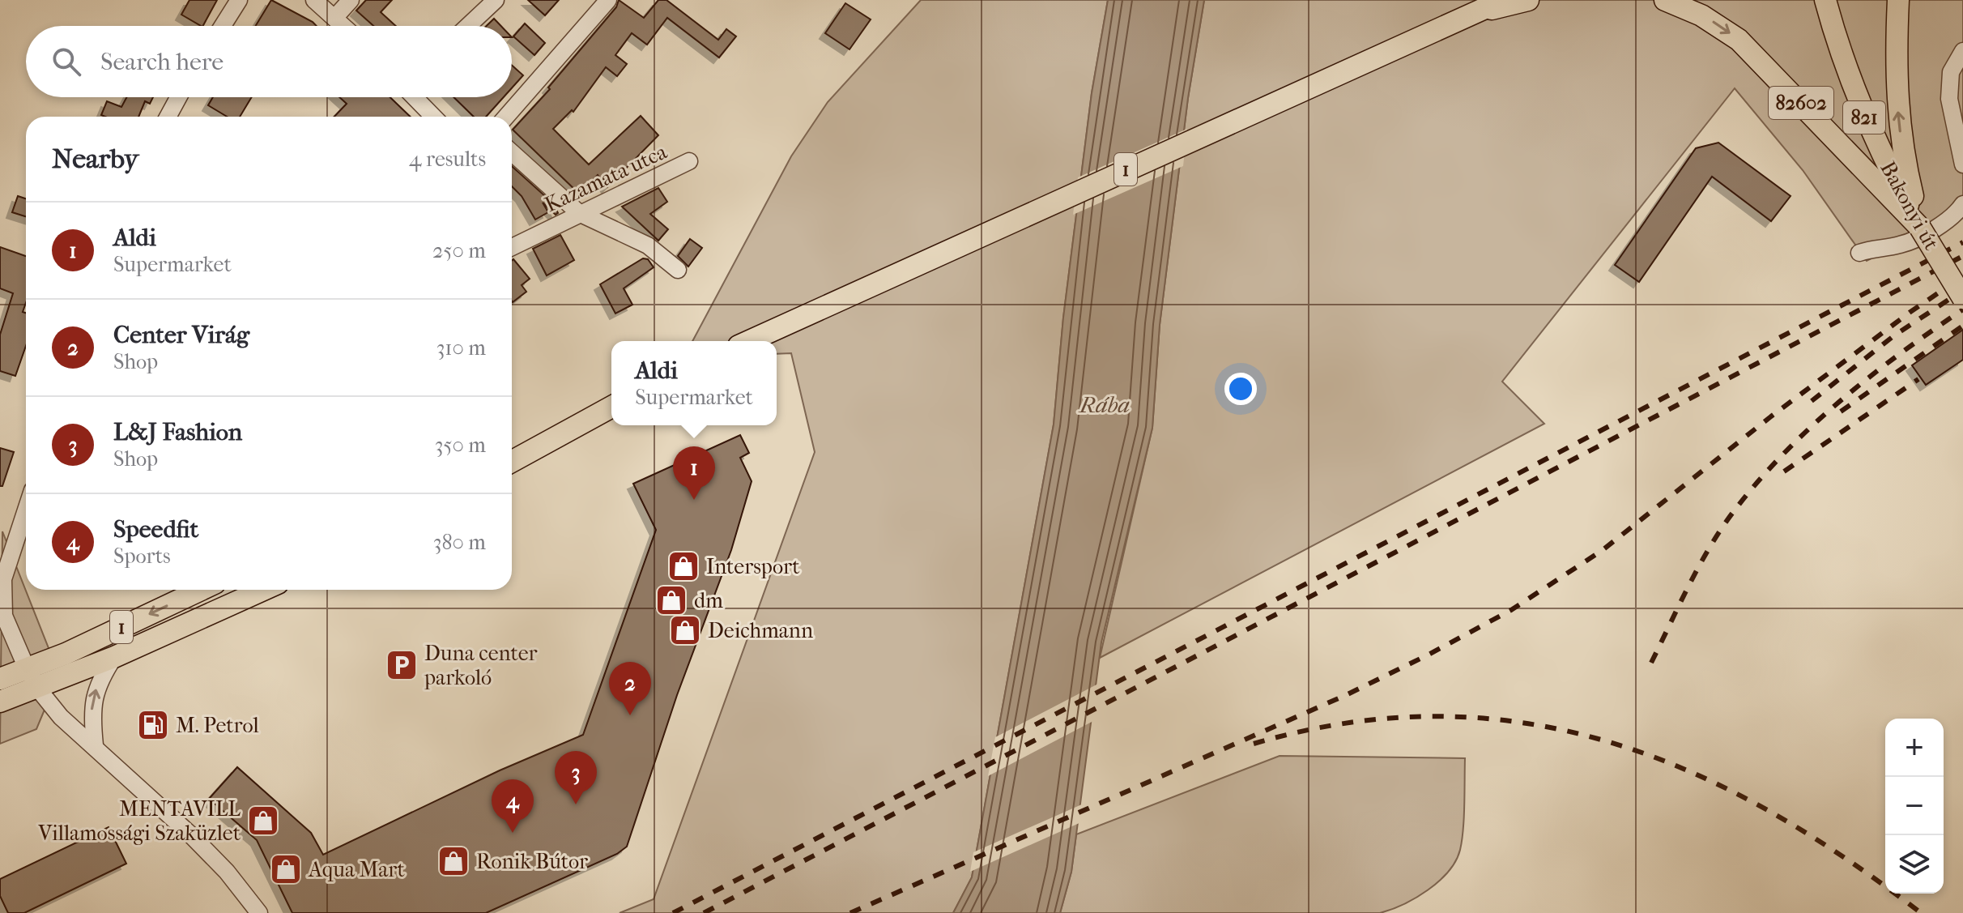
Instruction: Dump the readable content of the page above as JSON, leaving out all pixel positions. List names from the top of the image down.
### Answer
{
  "streets": {
    "main road": [
      "82602",
      "821",
      "1",
      "Bakonyi út"
    ],
    "street": ["Kazamata utca"]
  },
  "crossings": [
    ["82602", "Bakonyi út"]
  ],
  "water": ["Rába"],
  "places": {
    "shop": [
      "Intersport",
      "dm",
      "Deichmann",
      "MENTAVILL Villamossági Szaküzlet",
      "Ronik Bútor",
      "Aqua Mart"
    ],
    "parking": ["Duna center parkoló"],
    "fuel station": ["M. Petrol"]
  },
  "page": {
    "search": "Search here",
    "heading": ["Nearby", "4 results"],
    "list": [
      {
        "mark": "1",
        "name": "Aldi",
        "note": "Supermarket",
        "value": "250 m"
      },
      {
        "mark": "2",
        "name": "Center Virág",
        "note": "Shop",
        "value": "310 m"
      },
      {
        "mark": "3",
        "name": "L&J Fashion",
        "note": "Shop",
        "value": "350 m"
      },
      {
        "mark": "4",
        "name": "Speedfit",
        "note": "Sports",
        "value": "380 m"
      }
    ],
    "popup": ["Aldi", "Supermarket"],
    "pins": [
      "1",
      "2",
      "3",
      "4"
    ],
    "map_buttons": ["+", "−"]
  }
}
